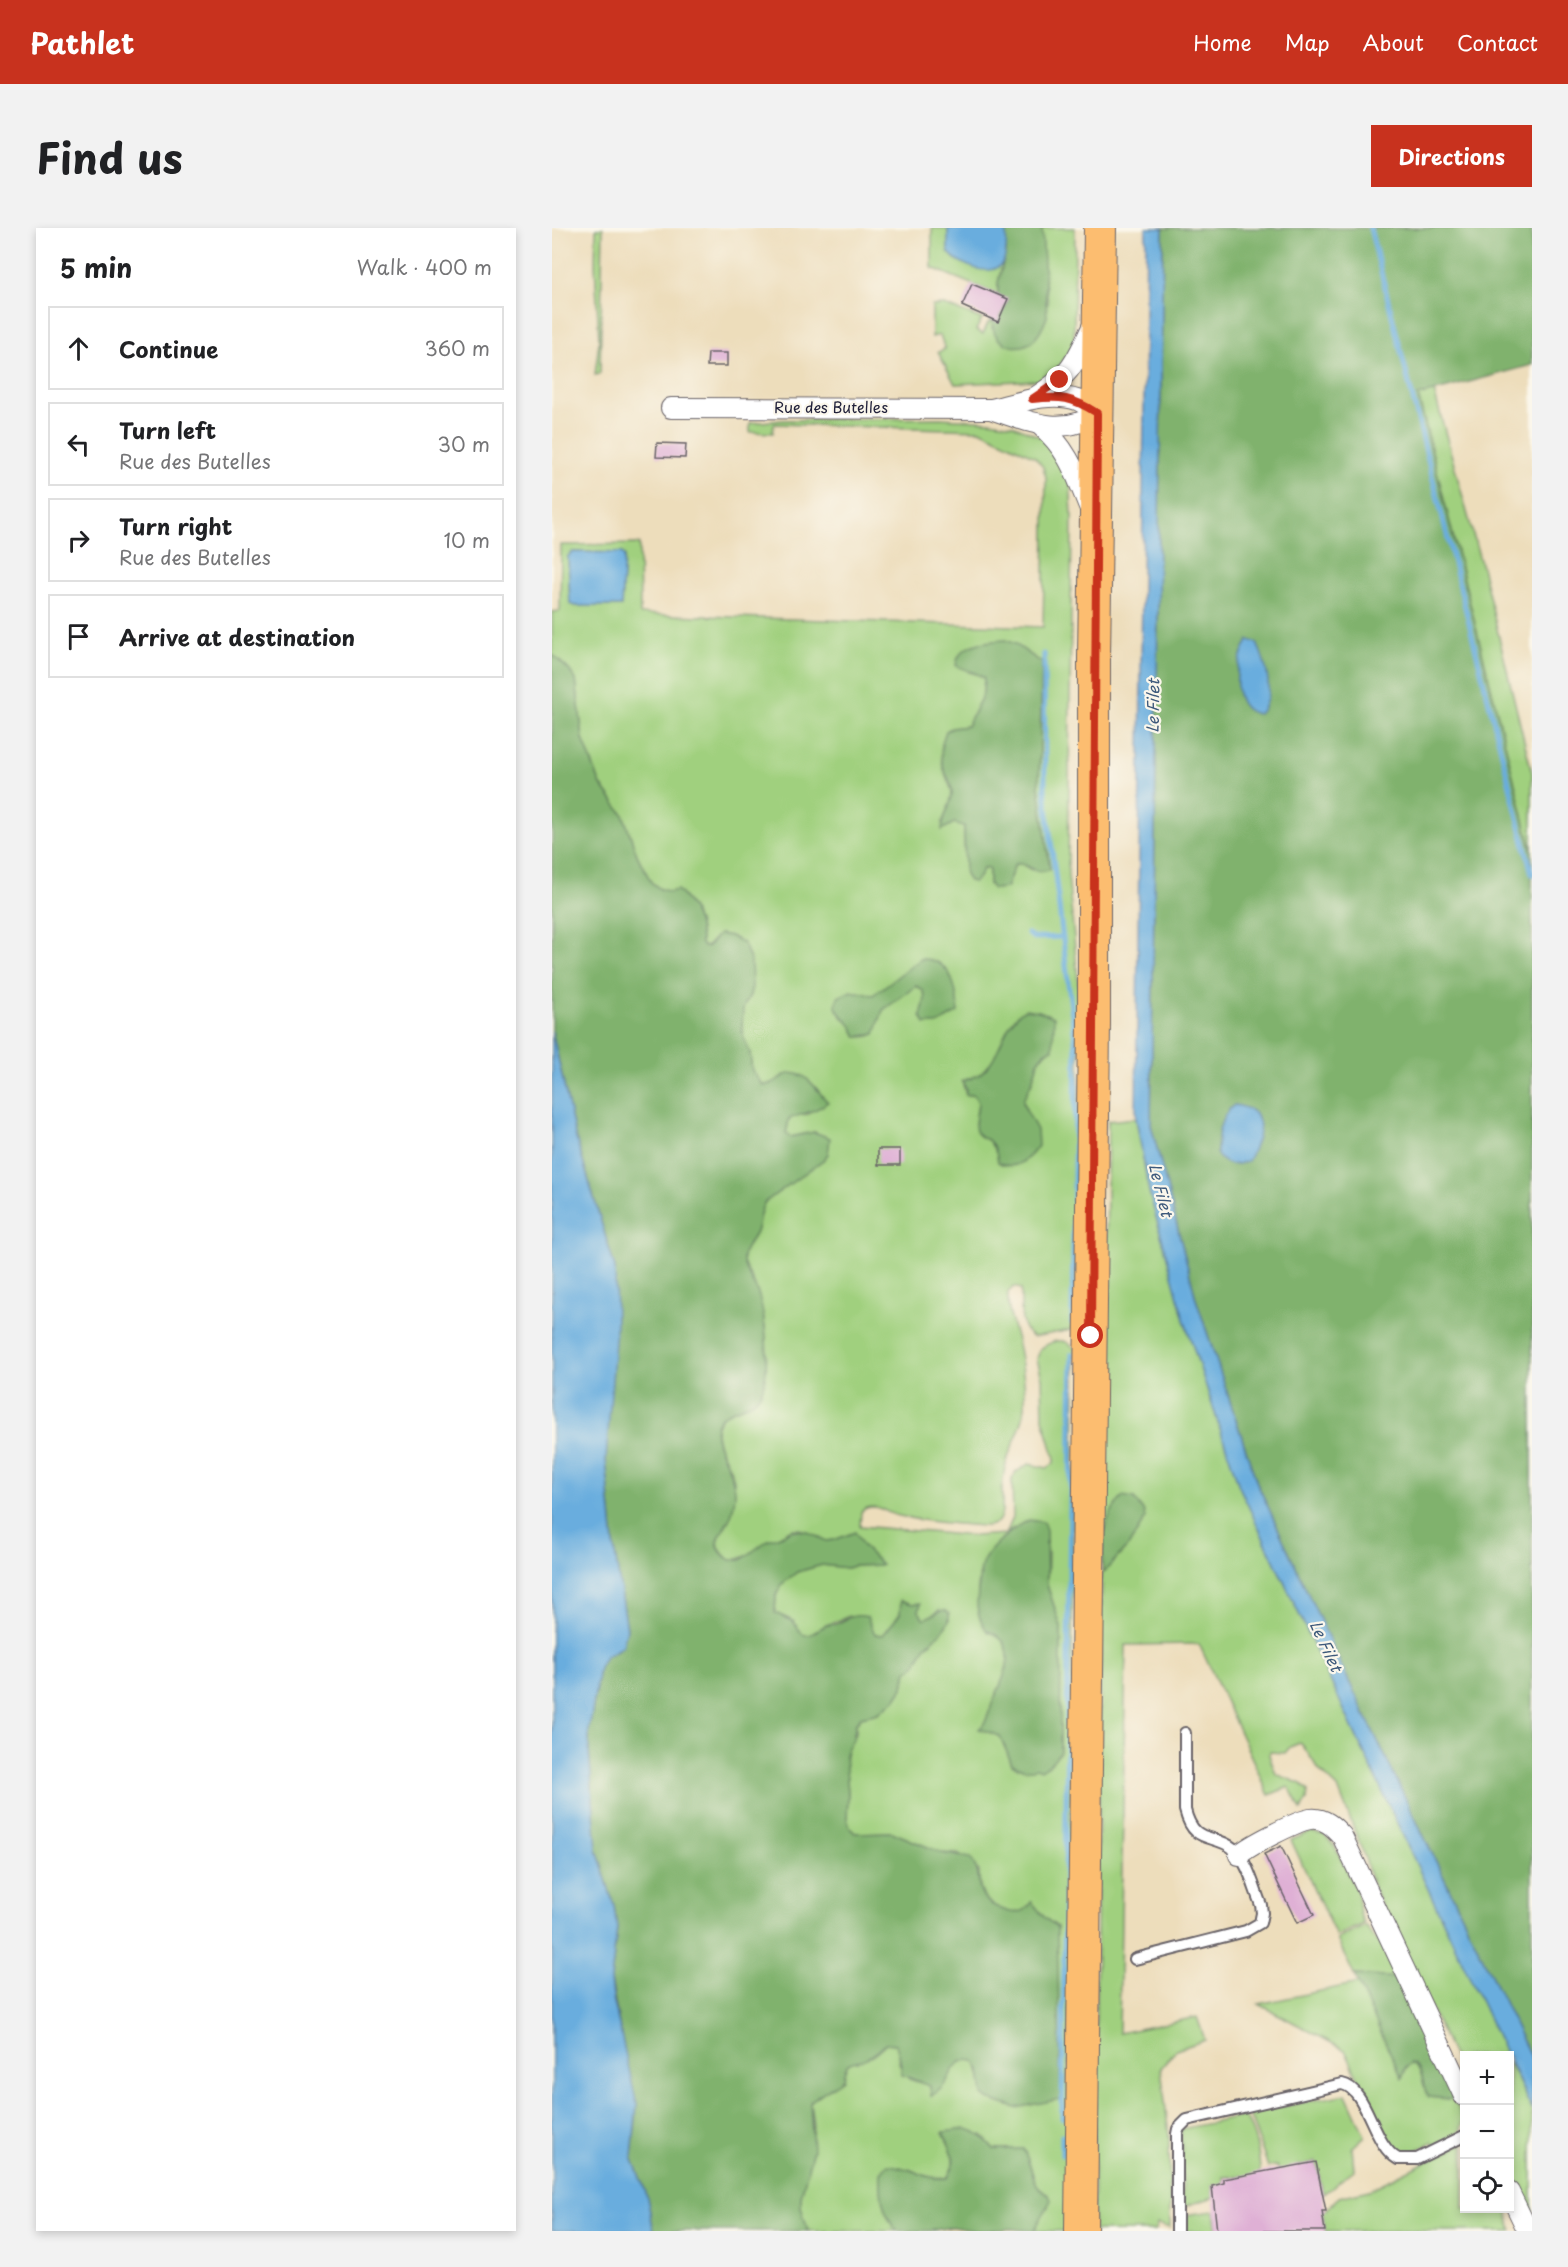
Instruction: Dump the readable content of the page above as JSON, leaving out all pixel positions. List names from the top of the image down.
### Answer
{
  "streets": {
    "street": ["Rue des Butelles"]
  },
  "water": ["Le Filet"],
  "page": {
    "header": "Pathlet",
    "nav": [
      "Home",
      "Map",
      "About",
      "Contact"
    ],
    "title": "Find us",
    "buttons": "Directions",
    "heading": ["5 min", "Walk · 400 m"],
    "list": [
      ["Continue", "360 m"],
      ["Turn left", "Rue des Butelles", "30 m"],
      ["Turn right", "Rue des Butelles", "10 m"],
      "Arrive at destination"
    ],
    "map_buttons": ["+", "−"]
  }
}
